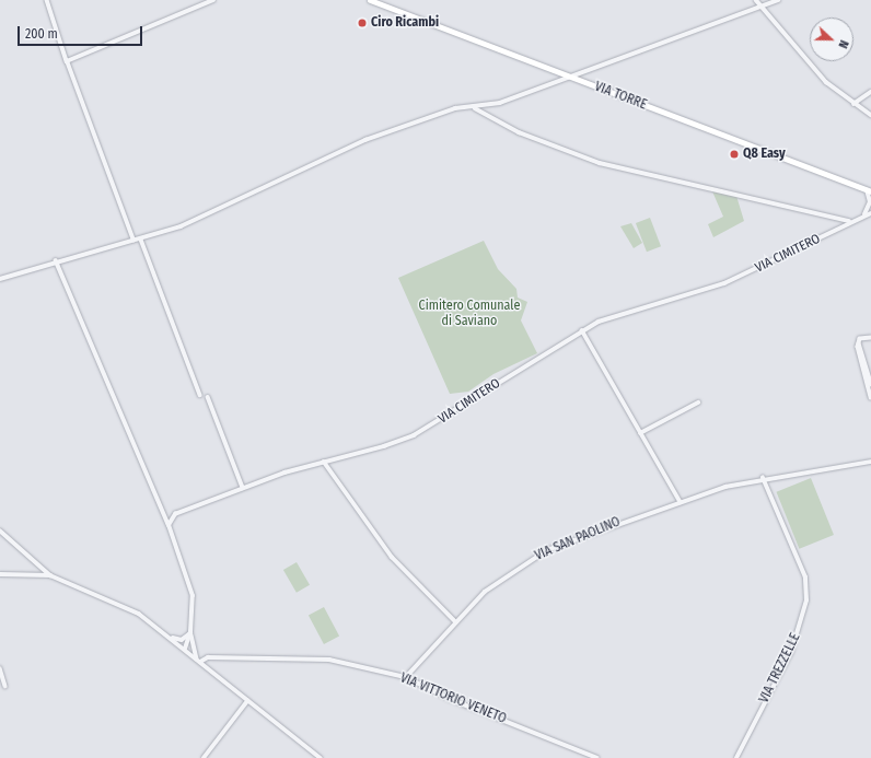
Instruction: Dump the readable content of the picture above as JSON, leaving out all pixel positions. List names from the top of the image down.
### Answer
{
  "streets": {
    "main road": ["VIA TORRE"],
    "street": [
      "VIA CIMITERO",
      "VIA SAN PAOLINO",
      "VIA TREZZELLE",
      "VIA VITTORIO VENETO"
    ]
  },
  "crossings": [
    ["VIA SAN PAOLINO", "VIA TREZZELLE"],
    ["VIA SAN PAOLINO", "VIA VITTORIO VENETO"]
  ],
  "parks": ["Cimitero Comunale di Saviano"],
  "places": ["Ciro Ricambi", "Q8 Easy"],
  "scale_bar": "200 m",
  "north": "right"
}
